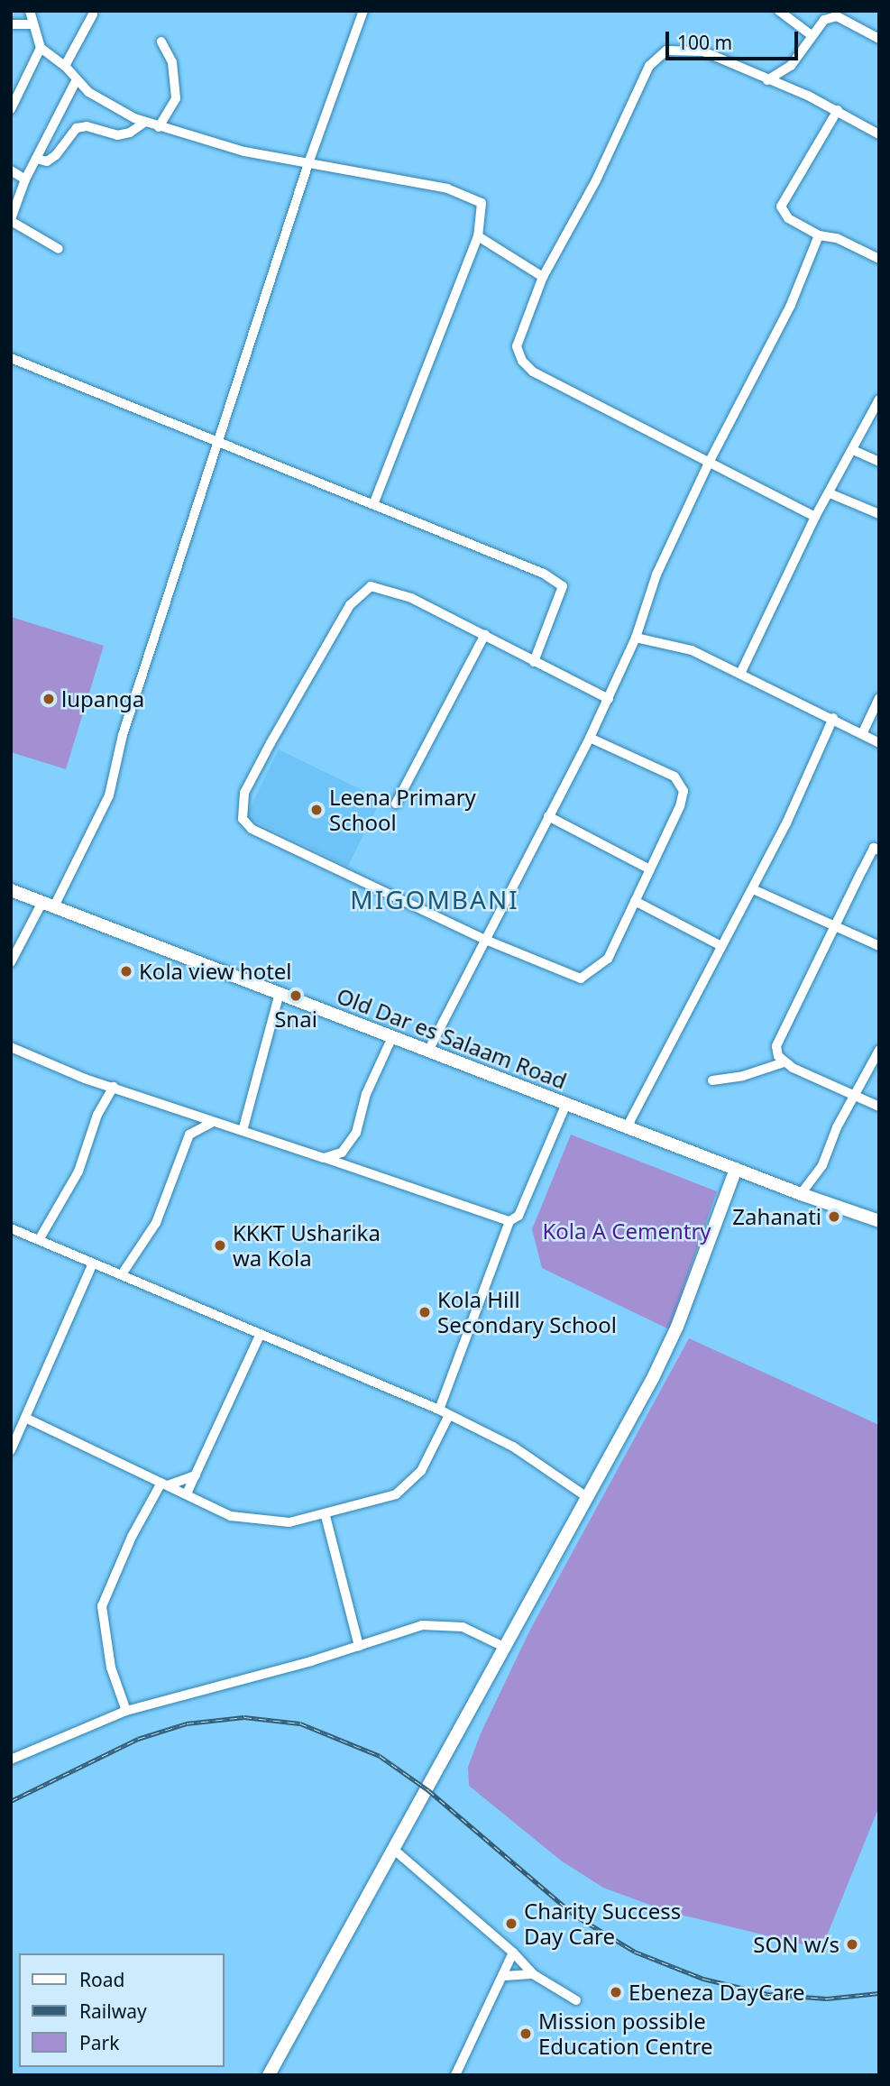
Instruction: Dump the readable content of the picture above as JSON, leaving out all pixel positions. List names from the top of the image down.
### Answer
{
  "streets": {
    "street": ["Old Dar es Salaam Road"]
  },
  "districts": ["MIGOMBANI"],
  "parks": ["Kola A Cementry"],
  "places": [
    "lupanga",
    "Leena Primary School",
    "Kola view hotel",
    "Snai",
    "Zahanati",
    "KKKT Usharika wa Kola",
    "Kola Hill Secondary School",
    "Charity Success Day Care",
    "SON w/s",
    "Ebeneza DayCare",
    "Mission possible Education Centre"
  ],
  "legend": ["Road", "Railway", "Park"],
  "scale_bar": "100 m"
}
